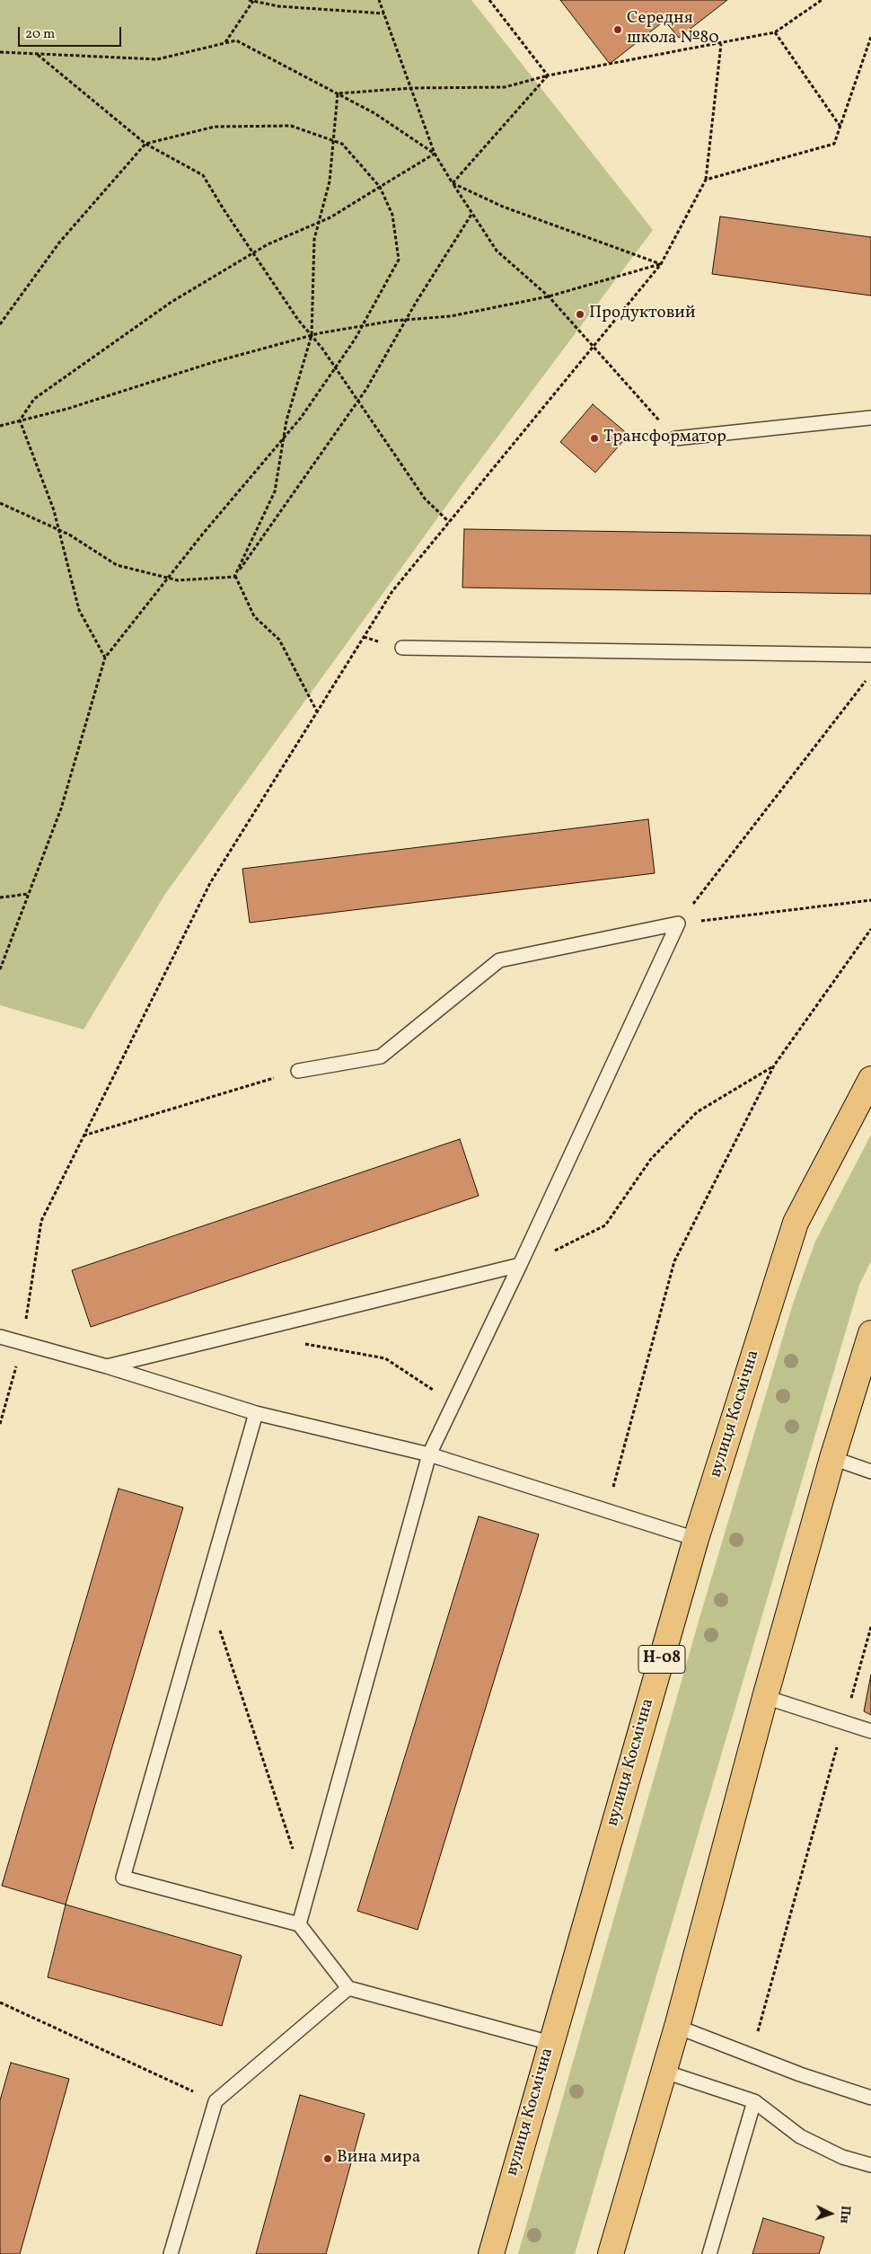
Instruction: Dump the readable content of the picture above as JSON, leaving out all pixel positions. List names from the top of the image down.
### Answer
{
  "streets": {
    "main road": ["вулиця Космічна", "Н-08"]
  },
  "places": [
    "Середня школа №80",
    "Продуктовий",
    "Трансформатор",
    "Вина мира"
  ],
  "scale_bar": "20 m",
  "north": "right"
}
